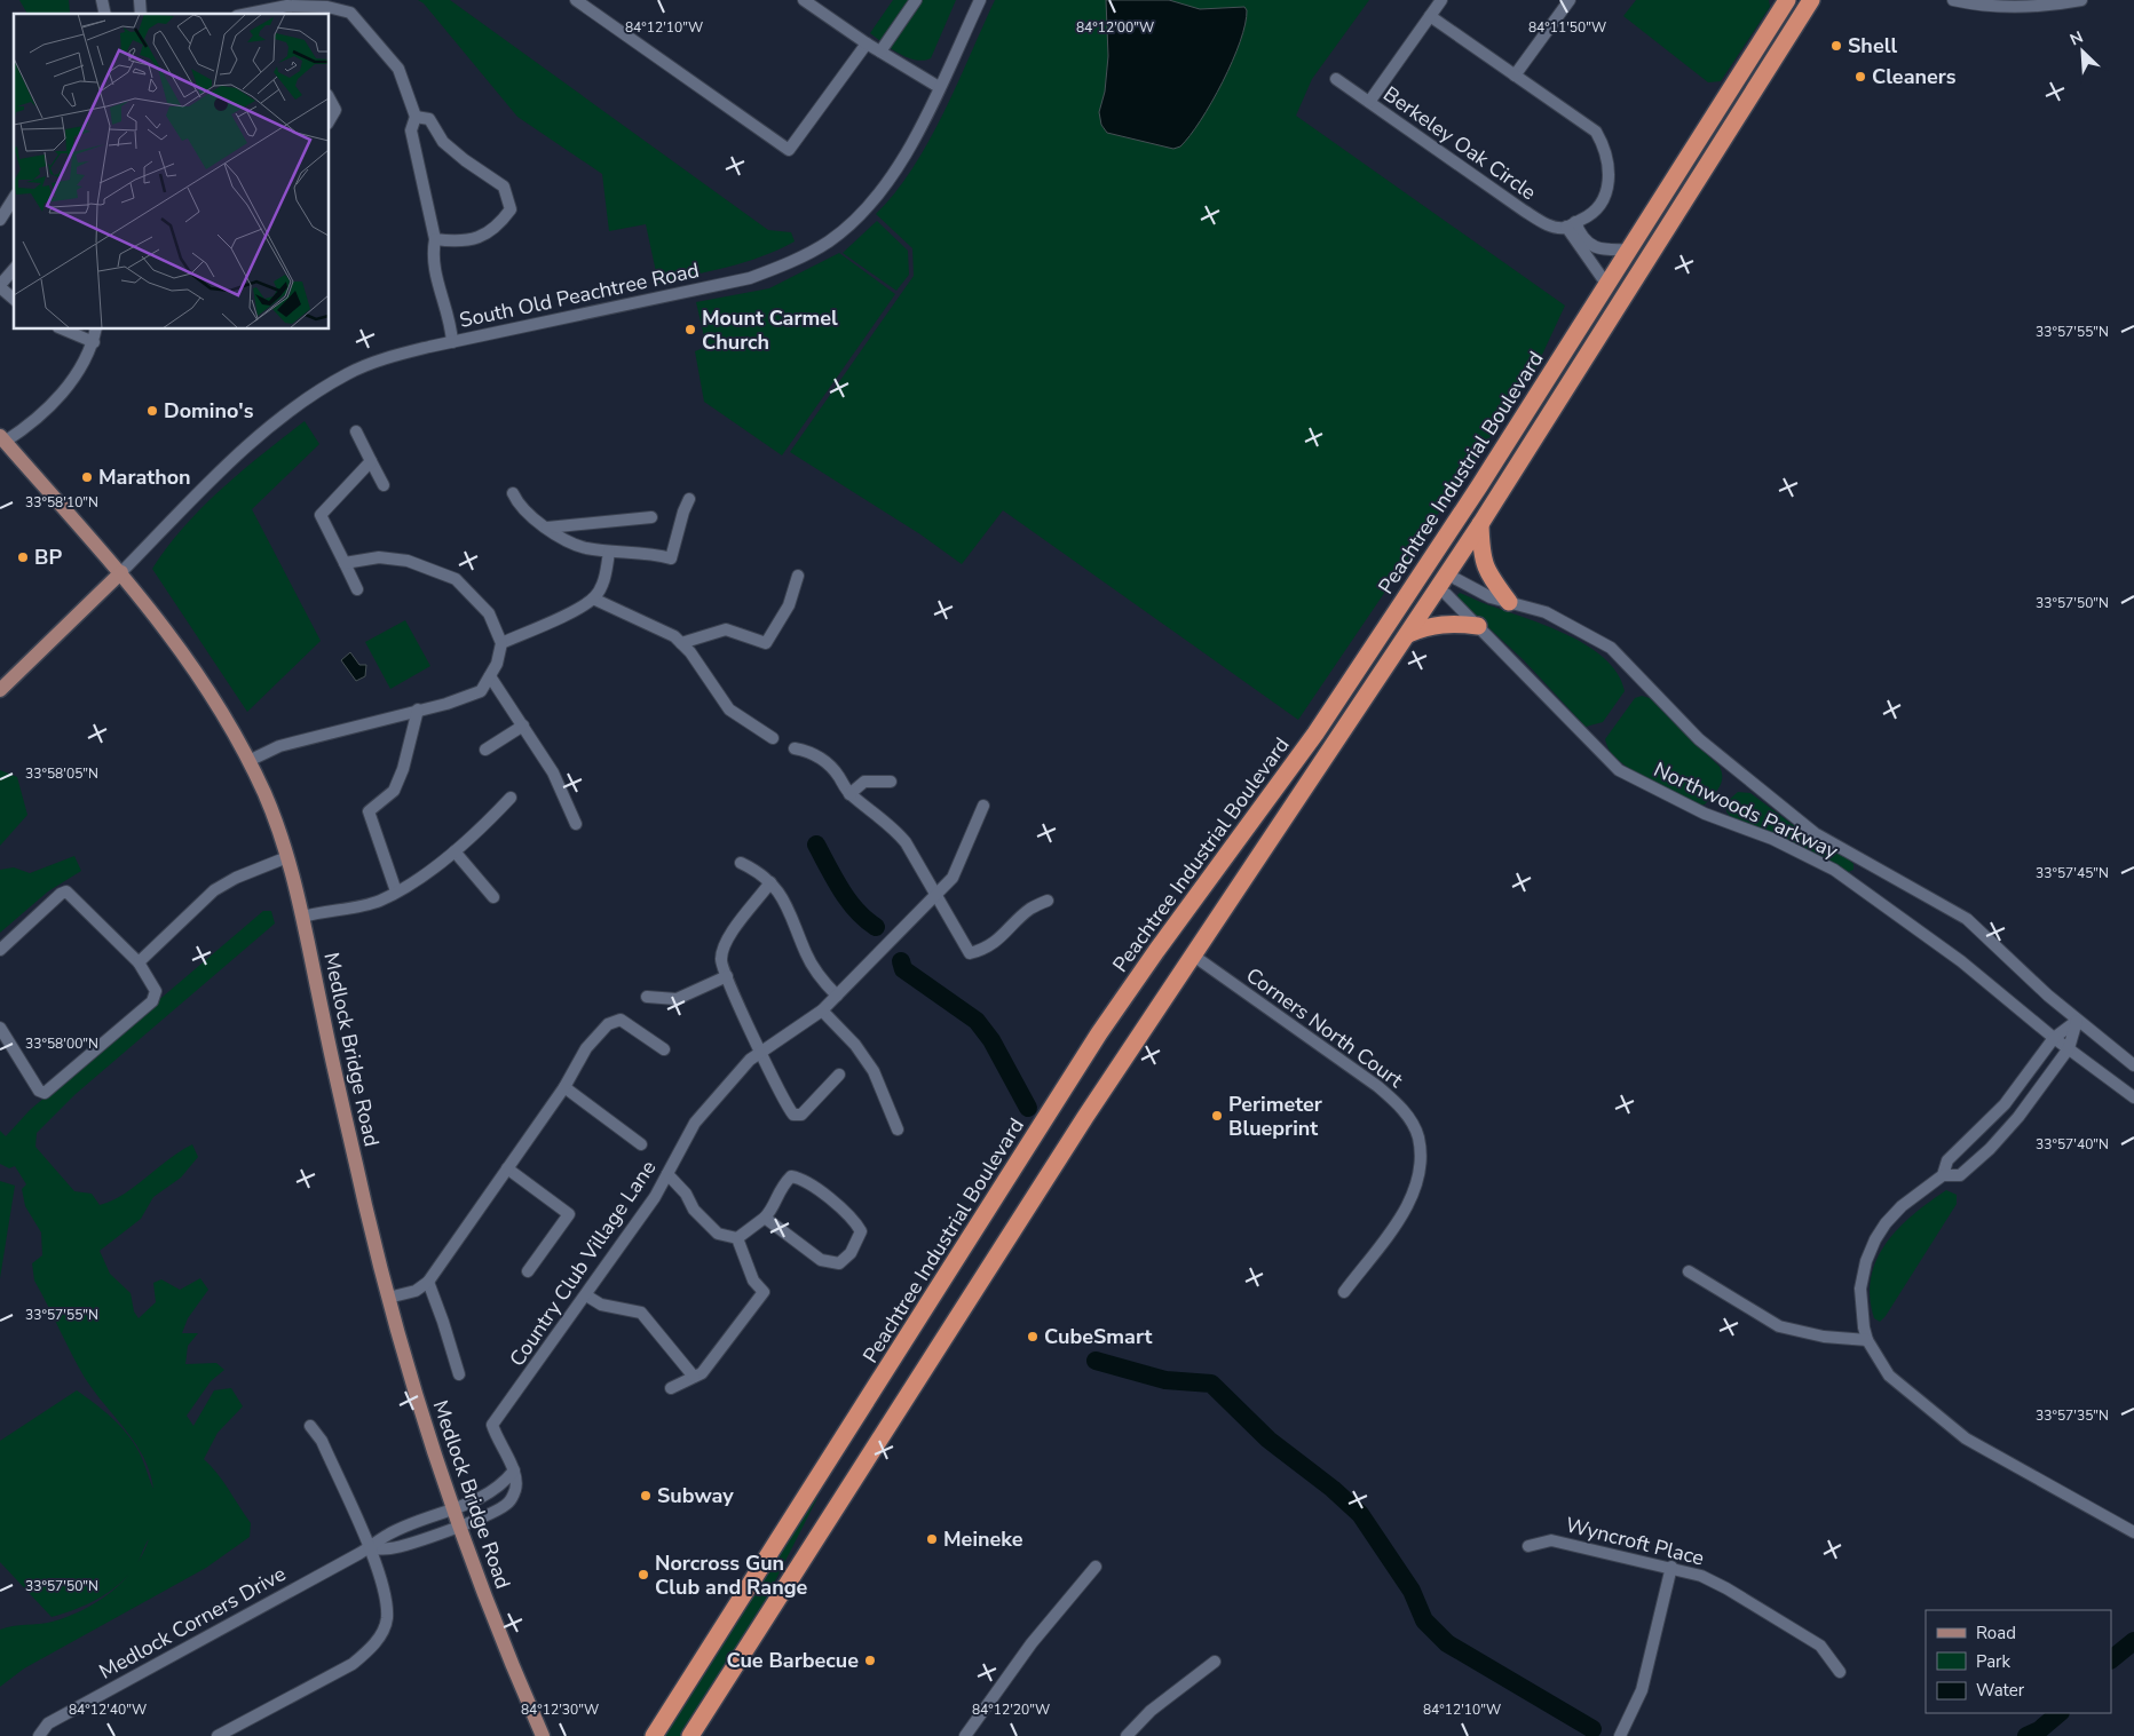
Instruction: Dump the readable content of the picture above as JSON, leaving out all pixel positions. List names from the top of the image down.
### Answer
{
  "streets": {
    "highway": ["Peachtree Industrial Boulevard"],
    "main road": ["Medlock Bridge Road"],
    "street": [
      "Berkeley Oak Circle",
      "South Old Peachtree Road",
      "Northwoods Parkway",
      "Corners North Court",
      "Country Club Village Lane",
      "Wyncroft Place",
      "Medlock Corners Drive"
    ]
  },
  "crossings": [
    ["South Old Peachtree Road", "Medlock Bridge Road"],
    ["Peachtree Industrial Boulevard", "Corners North Court"],
    ["Medlock Bridge Road", "Medlock Corners Drive"]
  ],
  "places": [
    "Shell",
    "Cleaners",
    "Mount Carmel Church",
    "Domino's",
    "Marathon",
    "BP",
    "Perimeter Blueprint",
    "CubeSmart",
    "Subway",
    "Meineke",
    "Norcross Gun Club and Range",
    "Cue Barbecue"
  ],
  "legend": ["Road", "Park", "Water"],
  "north": "top left",
  "coordinates": [
    "84°12'10\"W",
    "84°12'00\"W",
    "84°11'50\"W",
    "33°57'55\"N",
    "33°58'10\"N",
    "33°57'50\"N",
    "33°58'05\"N",
    "33°57'45\"N",
    "33°58'00\"N",
    "33°57'40\"N",
    "33°57'35\"N",
    "84°12'40\"W",
    "84°12'30\"W",
    "84°12'20\"W"
  ]
}
